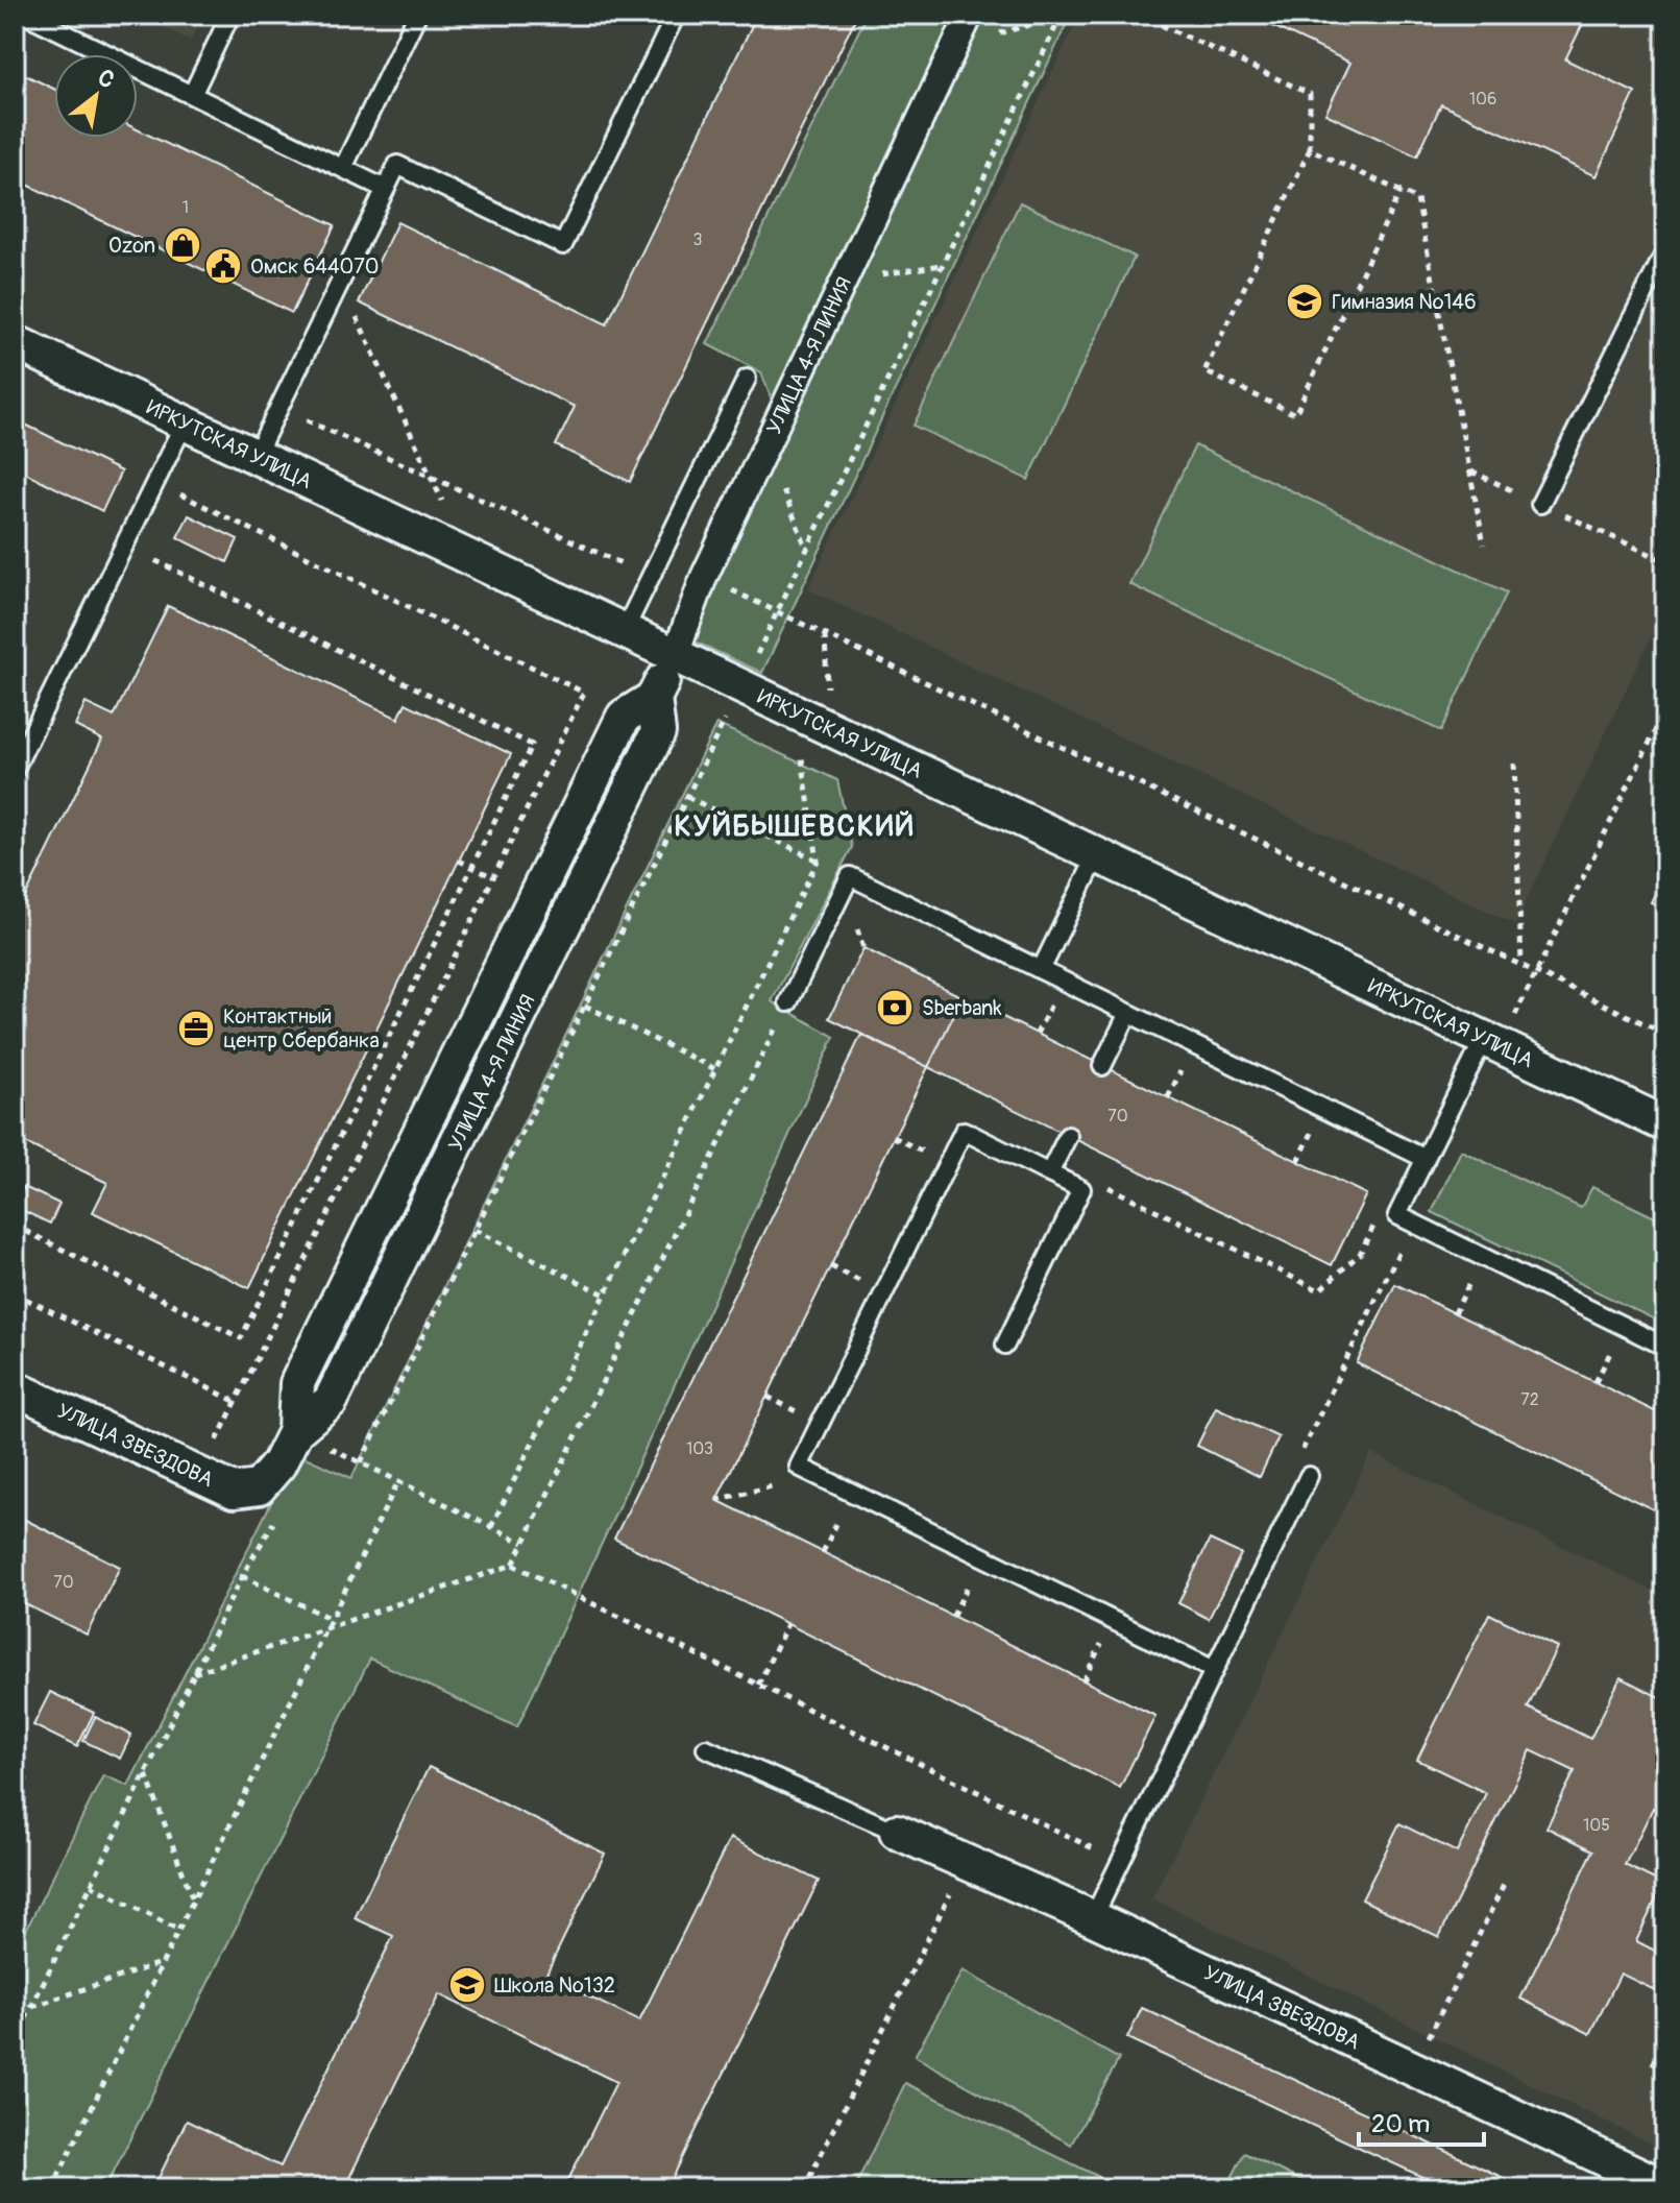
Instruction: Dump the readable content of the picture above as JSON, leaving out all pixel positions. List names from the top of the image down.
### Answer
{
  "streets": {
    "street": ["УЛИЦА 4-Я ЛИНИЯ", "ИРКУТСКАЯ УЛИЦА", "УЛИЦА ЗВЕЗДОВА"]
  },
  "crossings": [
    ["УЛИЦА 4-Я ЛИНИЯ", "ИРКУТСКАЯ УЛИЦА"],
    ["УЛИЦА 4-Я ЛИНИЯ", "УЛИЦА ЗВЕЗДОВА"]
  ],
  "districts": ["КУЙБЫШЕВСКИЙ"],
  "places": {
    "shop": ["Ozon"],
    "public building": ["Омск 644070"],
    "school or university": ["Гимназия №146", "Школа №132"],
    "bank": ["Sberbank"],
    "office": ["Контактный центр Сбербанка"]
  },
  "house_numbers": [
    "106",
    "1",
    "3",
    "70",
    "72",
    "103",
    "70",
    "105"
  ],
  "scale_bar": "20 m",
  "north": "top right"
}
